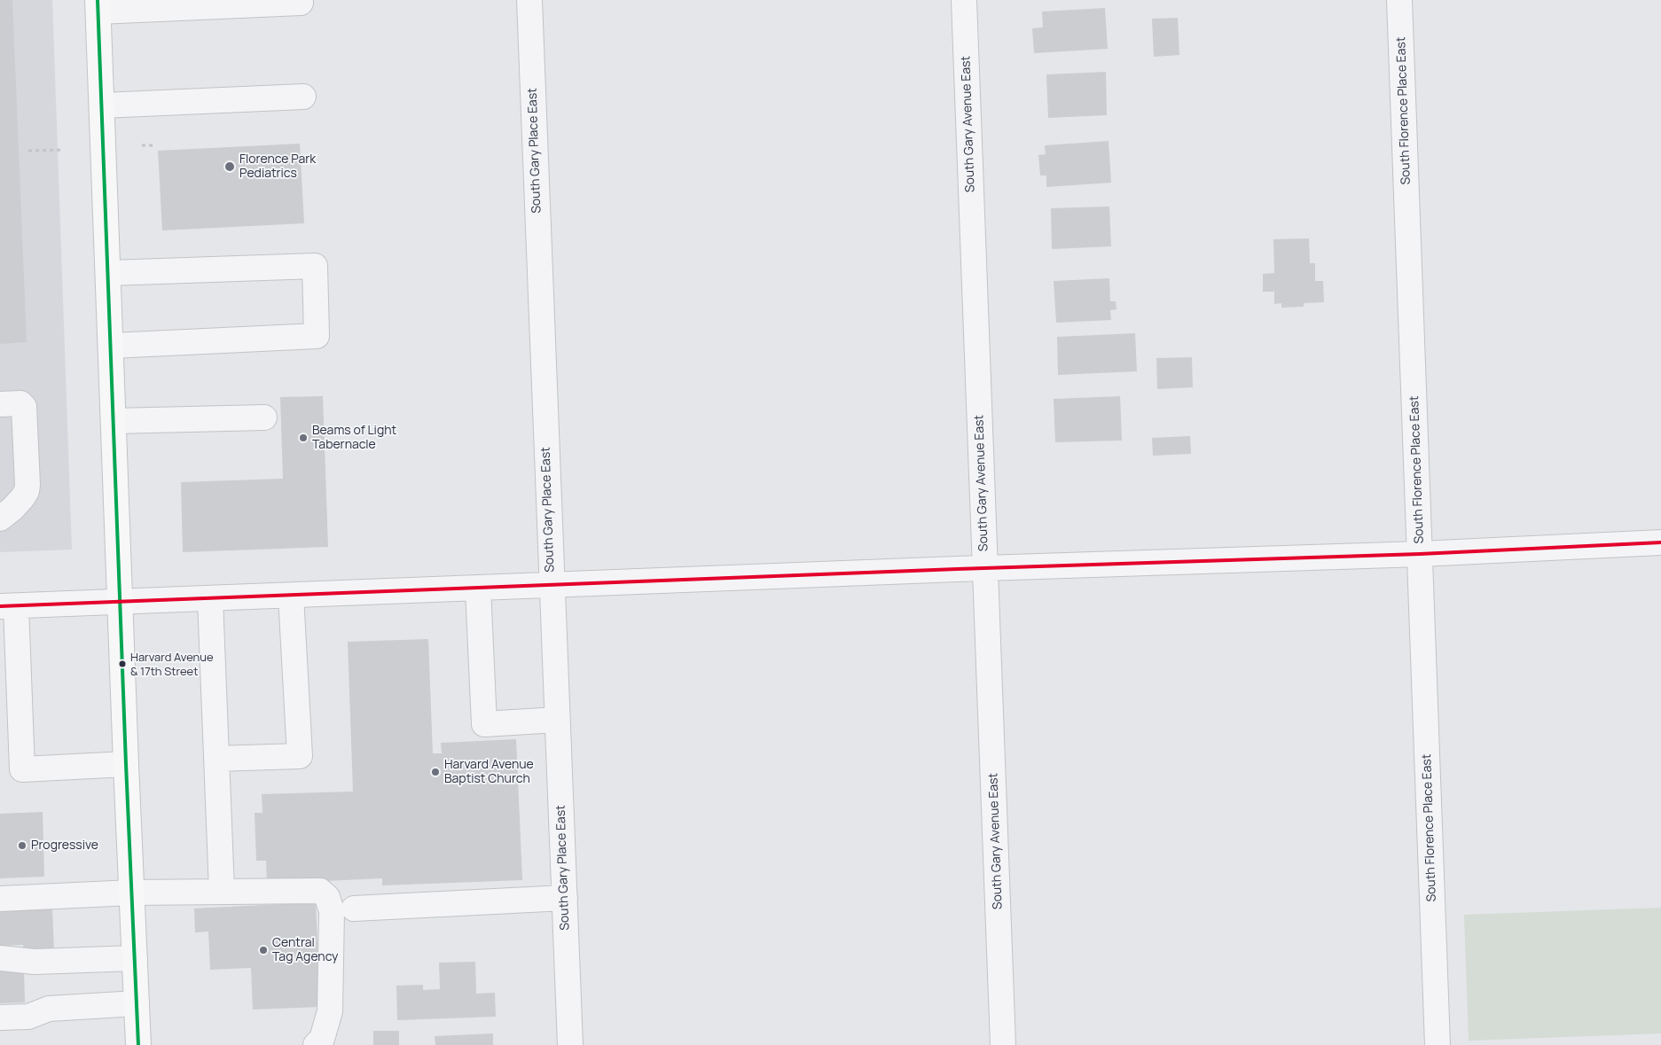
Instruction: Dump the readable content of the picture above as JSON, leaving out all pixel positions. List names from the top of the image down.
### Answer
{
  "streets": {
    "street": ["South Florence Place East", "South Gary Avenue East", "South Gary Place East"]
  },
  "places": [
    "Florence Park Pediatrics",
    "Beams of Light Tabernacle",
    "Harvard Avenue & 17th Street",
    "Harvard Avenue Baptist Church",
    "Progressive",
    "Central Tag Agency"
  ]
}
